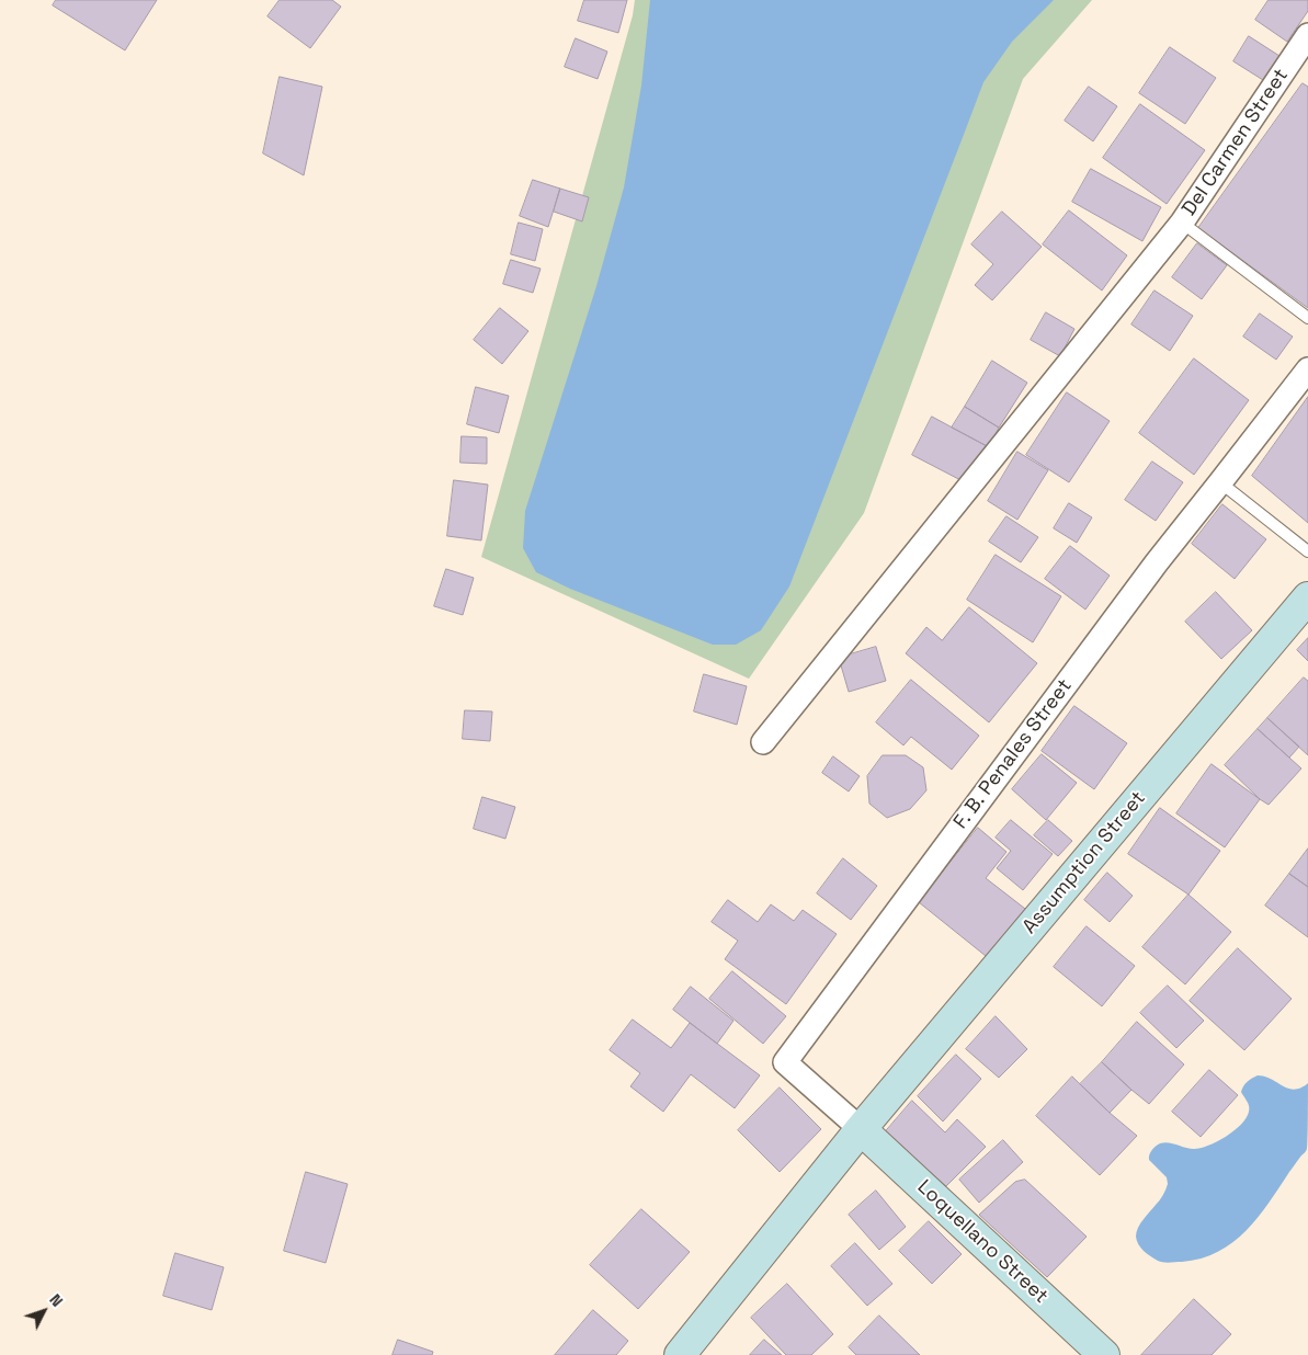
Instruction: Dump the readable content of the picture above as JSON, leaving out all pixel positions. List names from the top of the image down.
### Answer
{
  "streets": {
    "main road": ["Assumption Street", "Loquellano Street"],
    "street": ["Del Carmen Street", "F. B. Penales Street"]
  },
  "crossings": [
    ["F. B. Penales Street", "Assumption Street"],
    ["F. B. Penales Street", "Loquellano Street"],
    ["Assumption Street", "Loquellano Street"]
  ],
  "north": "top right"
}
